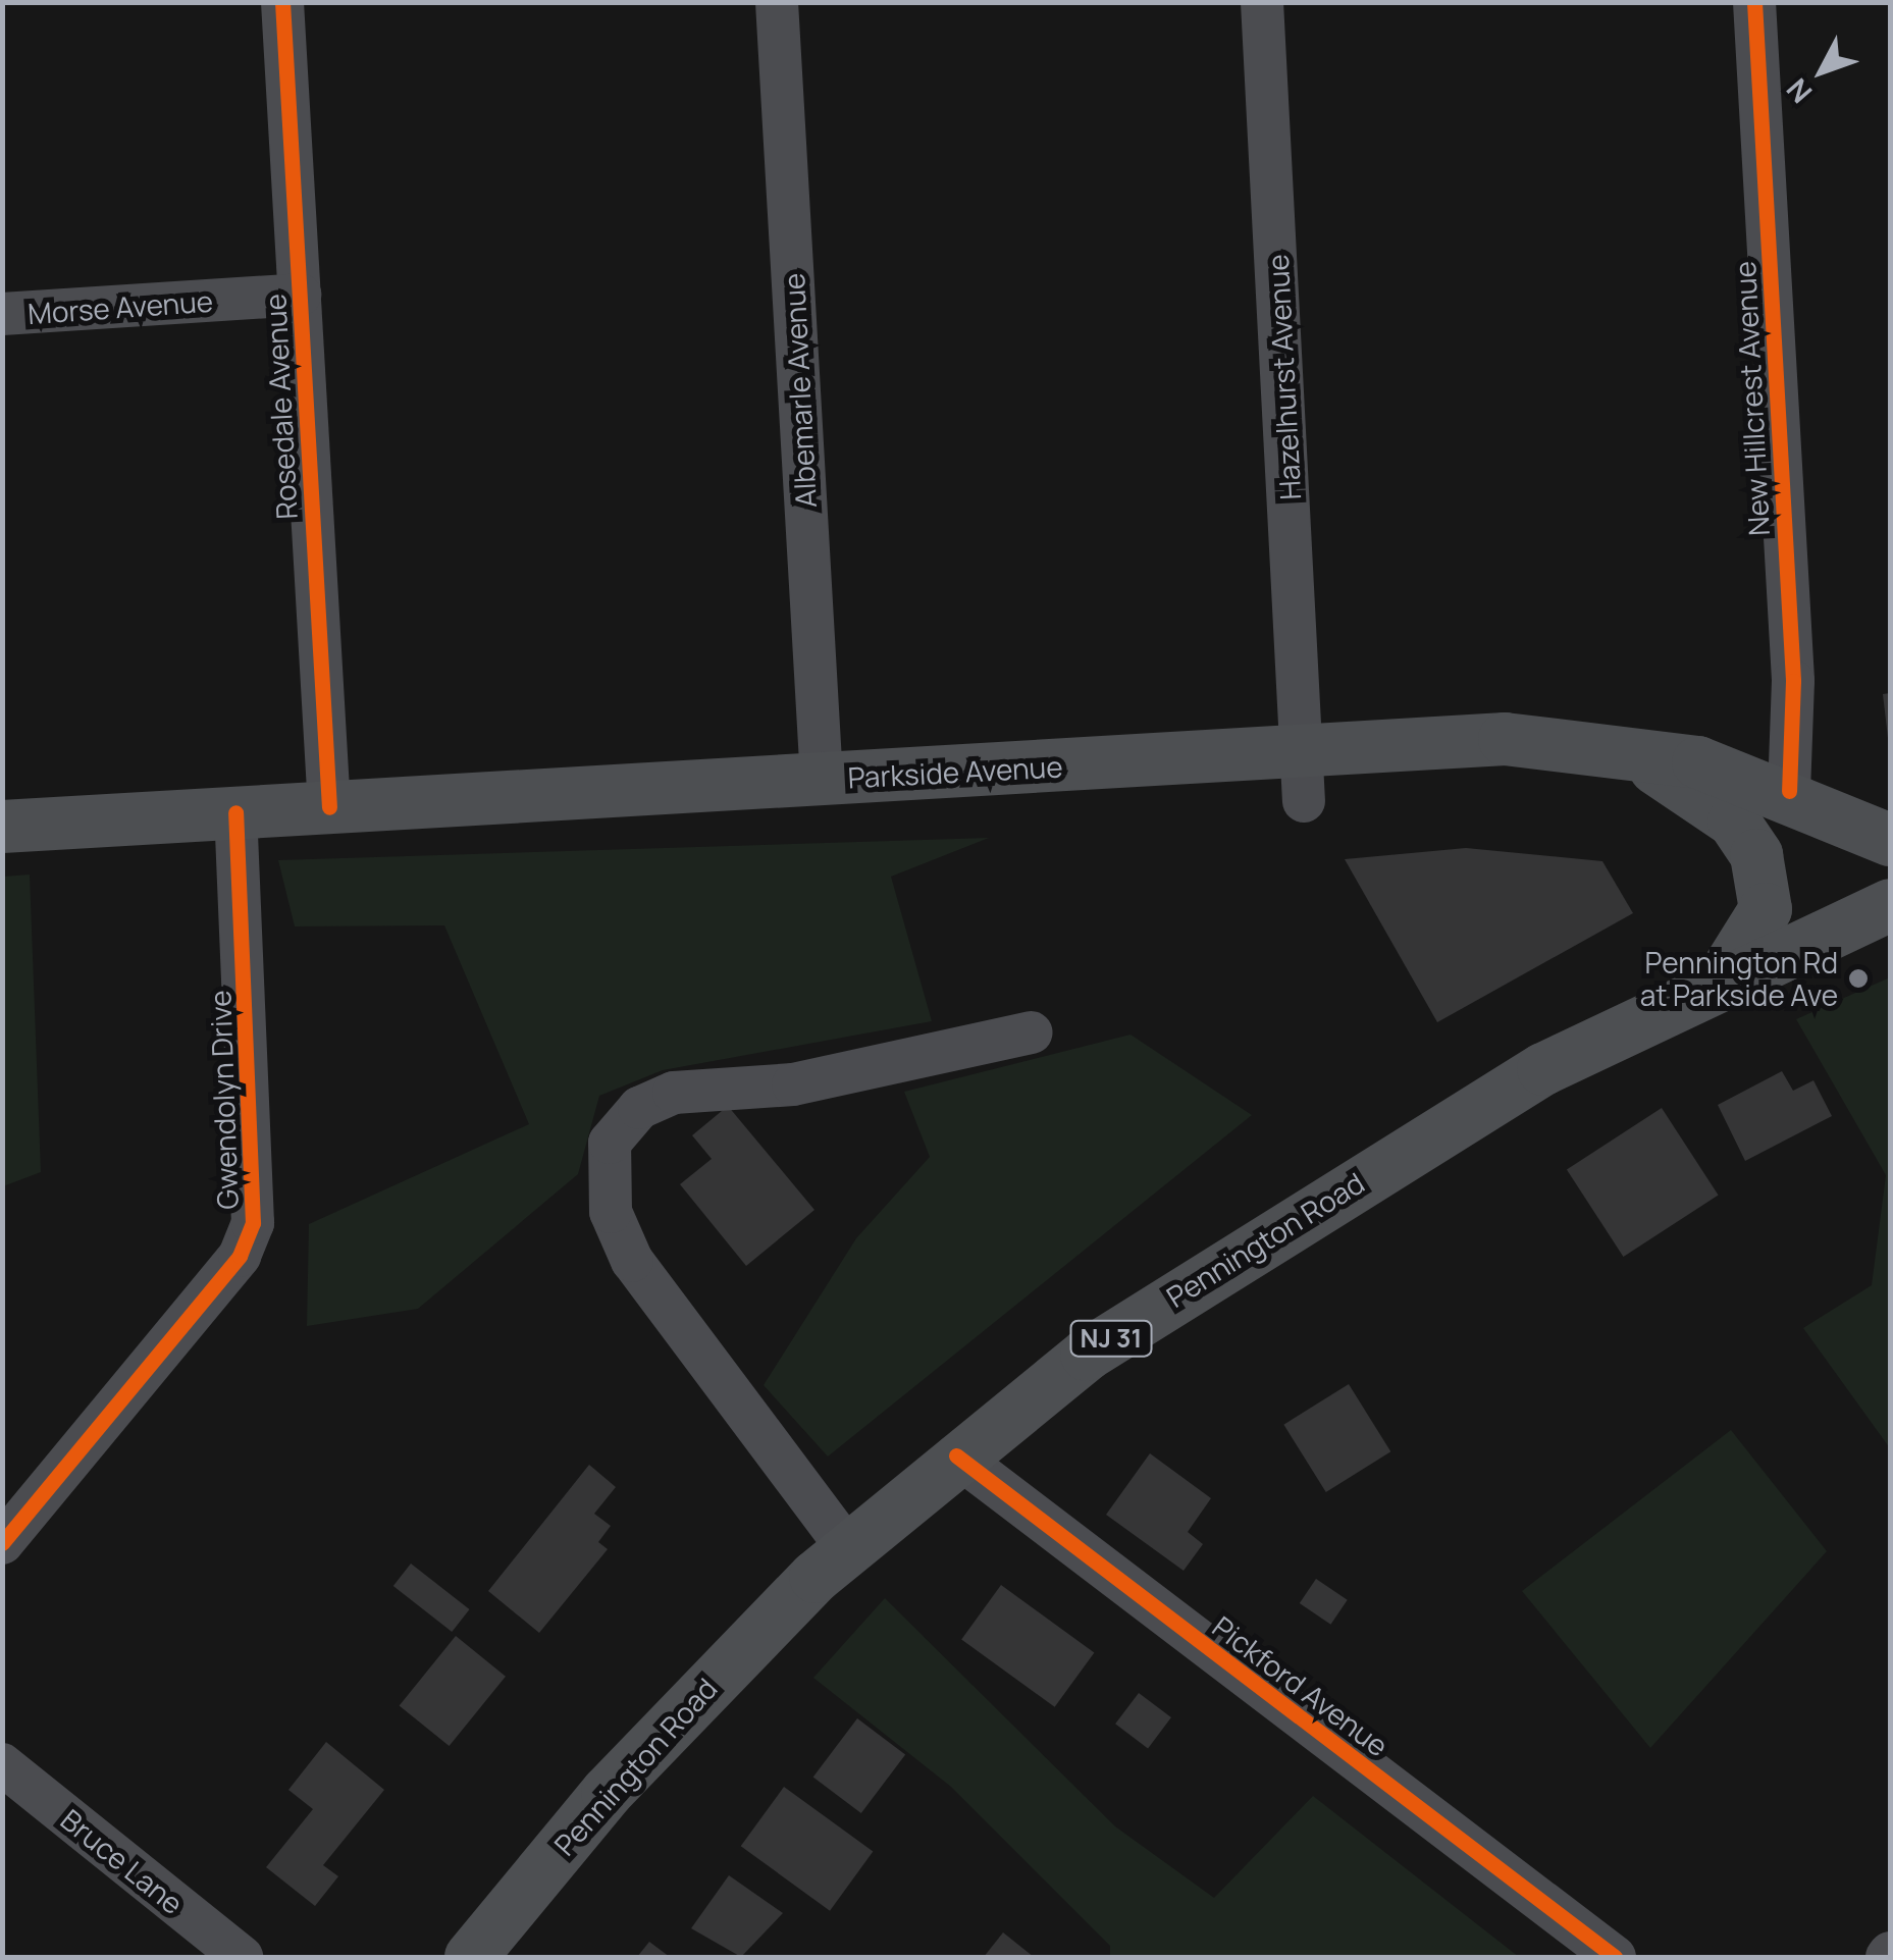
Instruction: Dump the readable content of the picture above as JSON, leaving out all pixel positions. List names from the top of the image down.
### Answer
{
  "streets": {
    "main road": ["Parkside Avenue", "Pennington Road", "NJ 31"],
    "street": [
      "Morse Avenue",
      "Hazelhurst Avenue",
      "Albemarle Avenue",
      "New Hillcrest Avenue",
      "Rosedale Avenue",
      "Gwendolyn Drive",
      "Pickford Avenue",
      "Bruce Lane"
    ]
  },
  "crossings": [
    ["Morse Avenue", "Rosedale Avenue"],
    ["Hazelhurst Avenue", "Parkside Avenue"],
    ["Albemarle Avenue", "Parkside Avenue"],
    ["New Hillcrest Avenue", "Parkside Avenue"],
    ["Rosedale Avenue", "Parkside Avenue"],
    ["Parkside Avenue", "Gwendolyn Drive"],
    ["Pennington Road", "Pickford Avenue"]
  ],
  "places": ["Pennington Rd at Parkside Ave"],
  "north": "bottom left"
}
